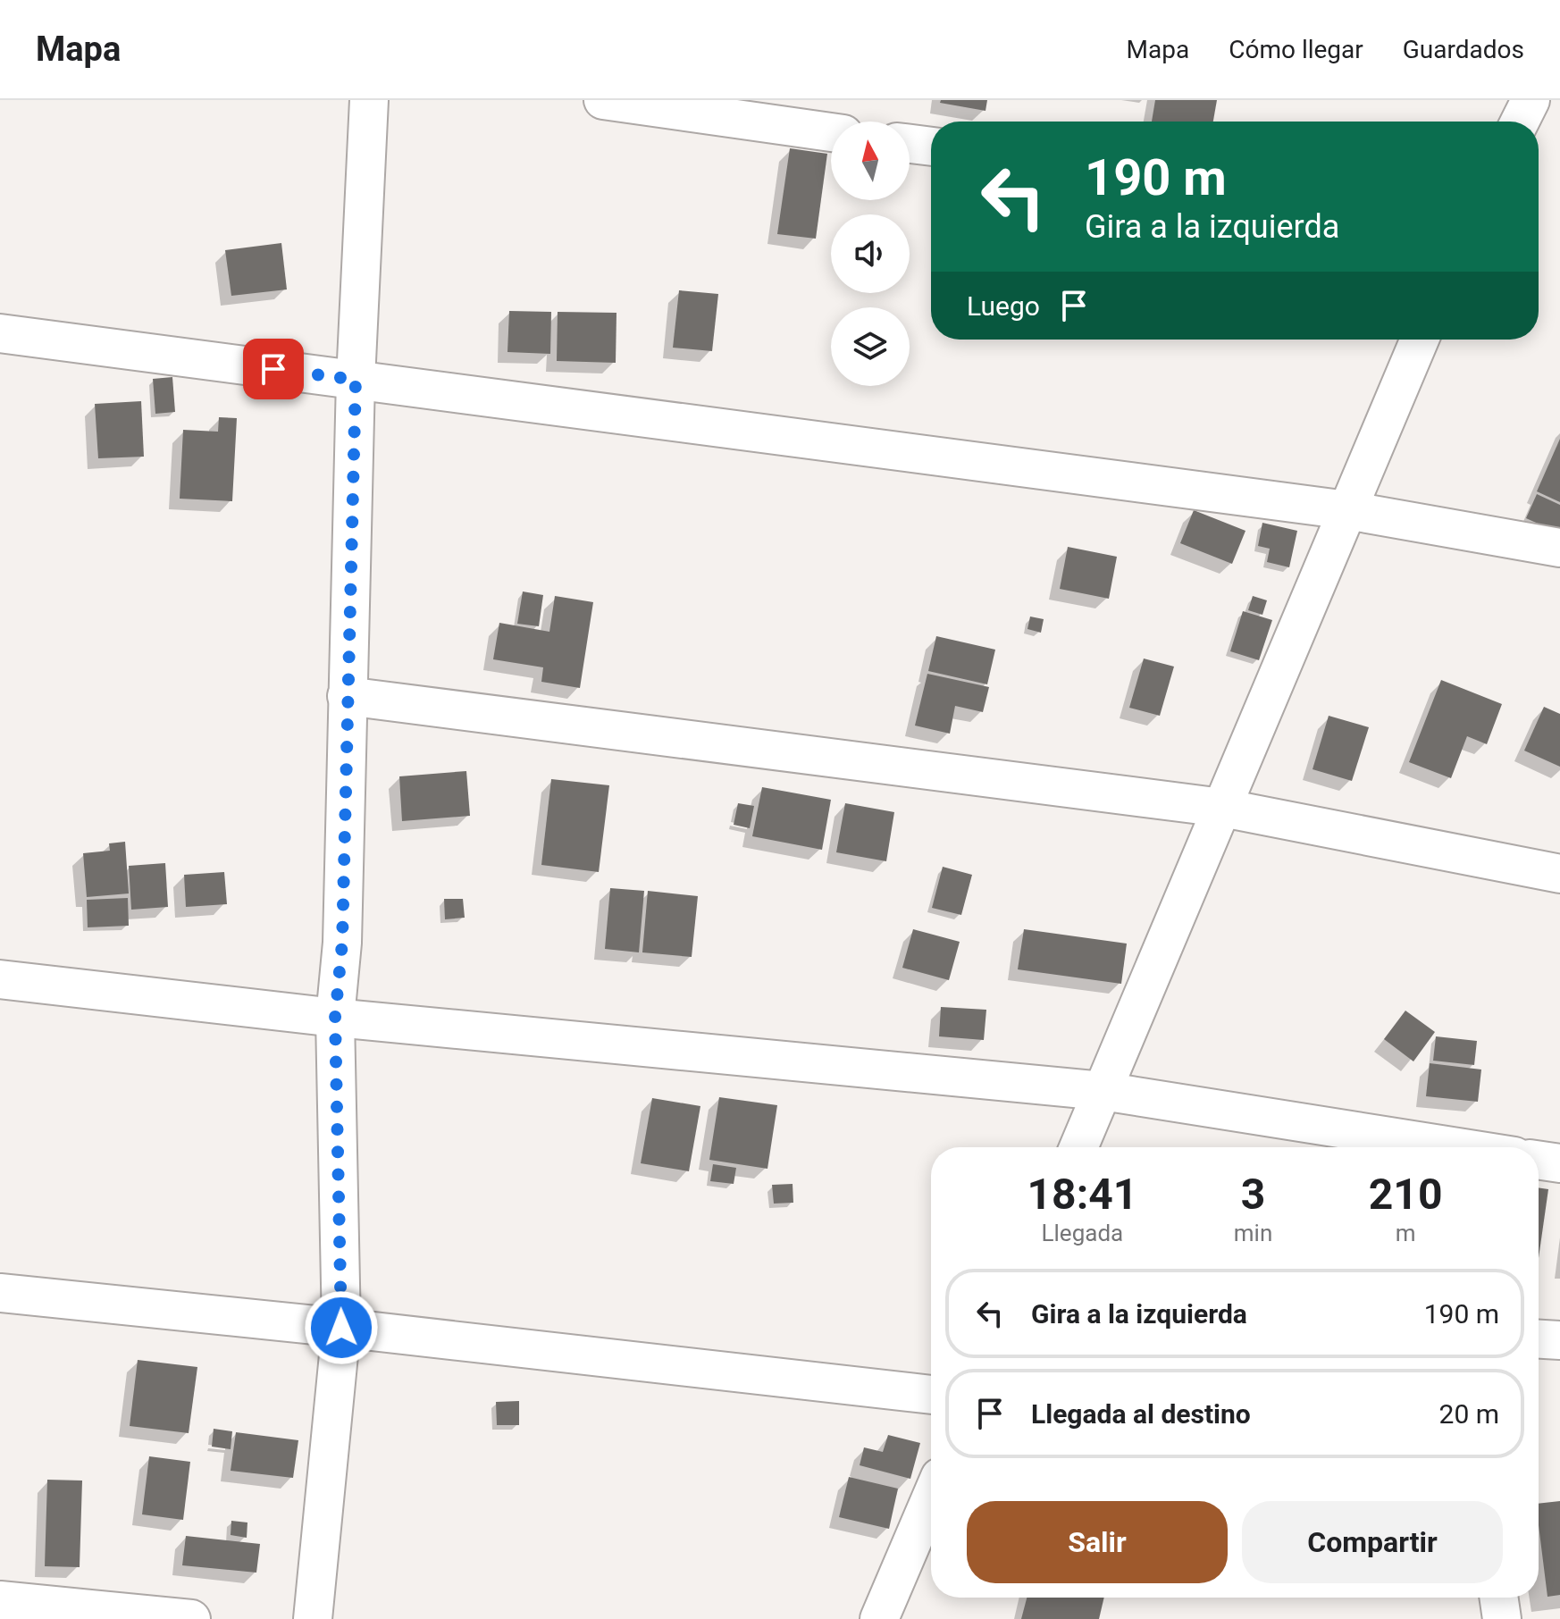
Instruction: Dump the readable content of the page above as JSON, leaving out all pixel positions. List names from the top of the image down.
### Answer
{
  "north": "top",
  "page": {
    "header": "Mapa",
    "nav": ["Mapa", "Cómo llegar", "Guardados"],
    "turn": ["190 m", "Gira a la izquierda"],
    "then": "Luego",
    "eta": [
      "18:41",
      "Llegada",
      "3",
      "min",
      "210",
      "m"
    ],
    "list": [
      {
        "name": "Gira a la izquierda",
        "value": "190 m"
      },
      {
        "name": "Llegada al destino",
        "value": "20 m"
      }
    ],
    "buttons": ["Salir", "Compartir"]
  }
}
